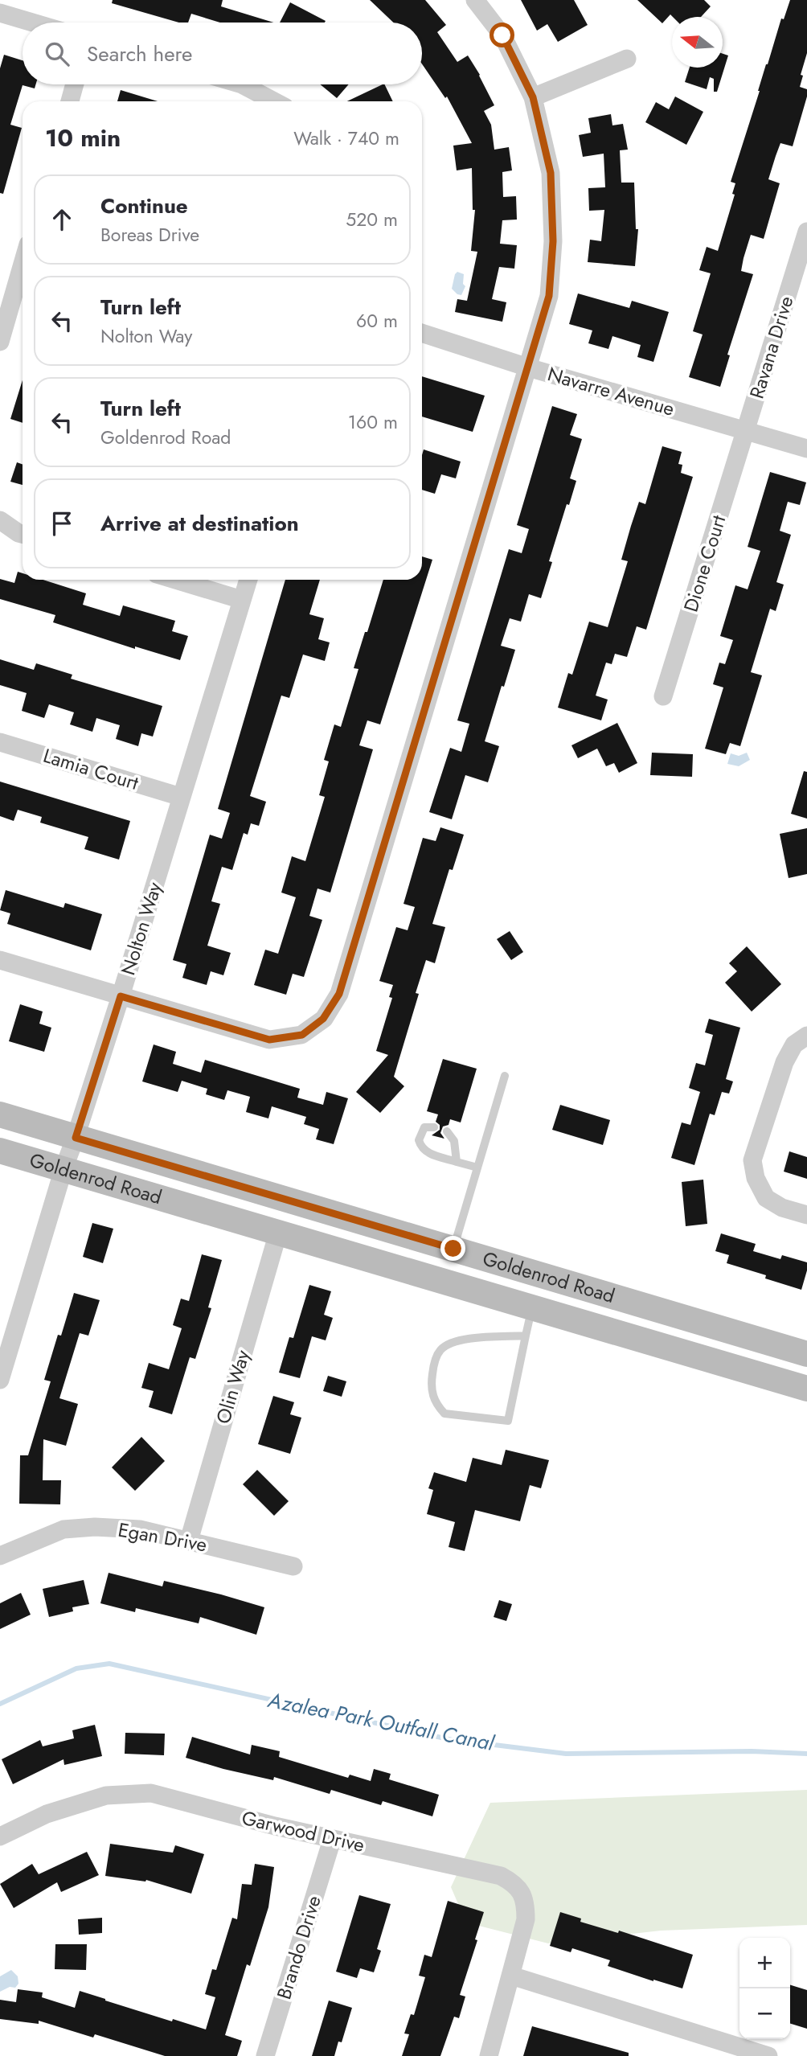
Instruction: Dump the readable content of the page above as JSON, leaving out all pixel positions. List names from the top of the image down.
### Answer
{
  "streets": {
    "main road": ["Goldenrod Road"],
    "street": [
      "Ravana Drive",
      "Navarre Avenue",
      "Dione Court",
      "Lamia Court",
      "Nolton Way",
      "Olin Way",
      "Egan Drive",
      "Garwood Drive",
      "Brando Drive"
    ]
  },
  "crossings": [
    ["Ravana Drive", "Navarre Avenue"],
    ["Ravana Drive", "Dione Court"],
    ["Navarre Avenue", "Dione Court"],
    ["Lamia Court", "Nolton Way"],
    ["Nolton Way", "Goldenrod Road"],
    ["Goldenrod Road", "Olin Way"],
    ["Olin Way", "Egan Drive"],
    ["Garwood Drive", "Brando Drive"]
  ],
  "water": ["Azalea Park Outfall Canal"],
  "north": "left",
  "page": {
    "search": "Search here",
    "heading": ["10 min", "Walk · 740 m"],
    "list": [
      ["Continue", "Boreas Drive", "520 m"],
      ["Turn left", "Nolton Way", "60 m"],
      ["Turn left", "Goldenrod Road", "160 m"],
      "Arrive at destination"
    ],
    "map_buttons": ["+", "−"]
  }
}
